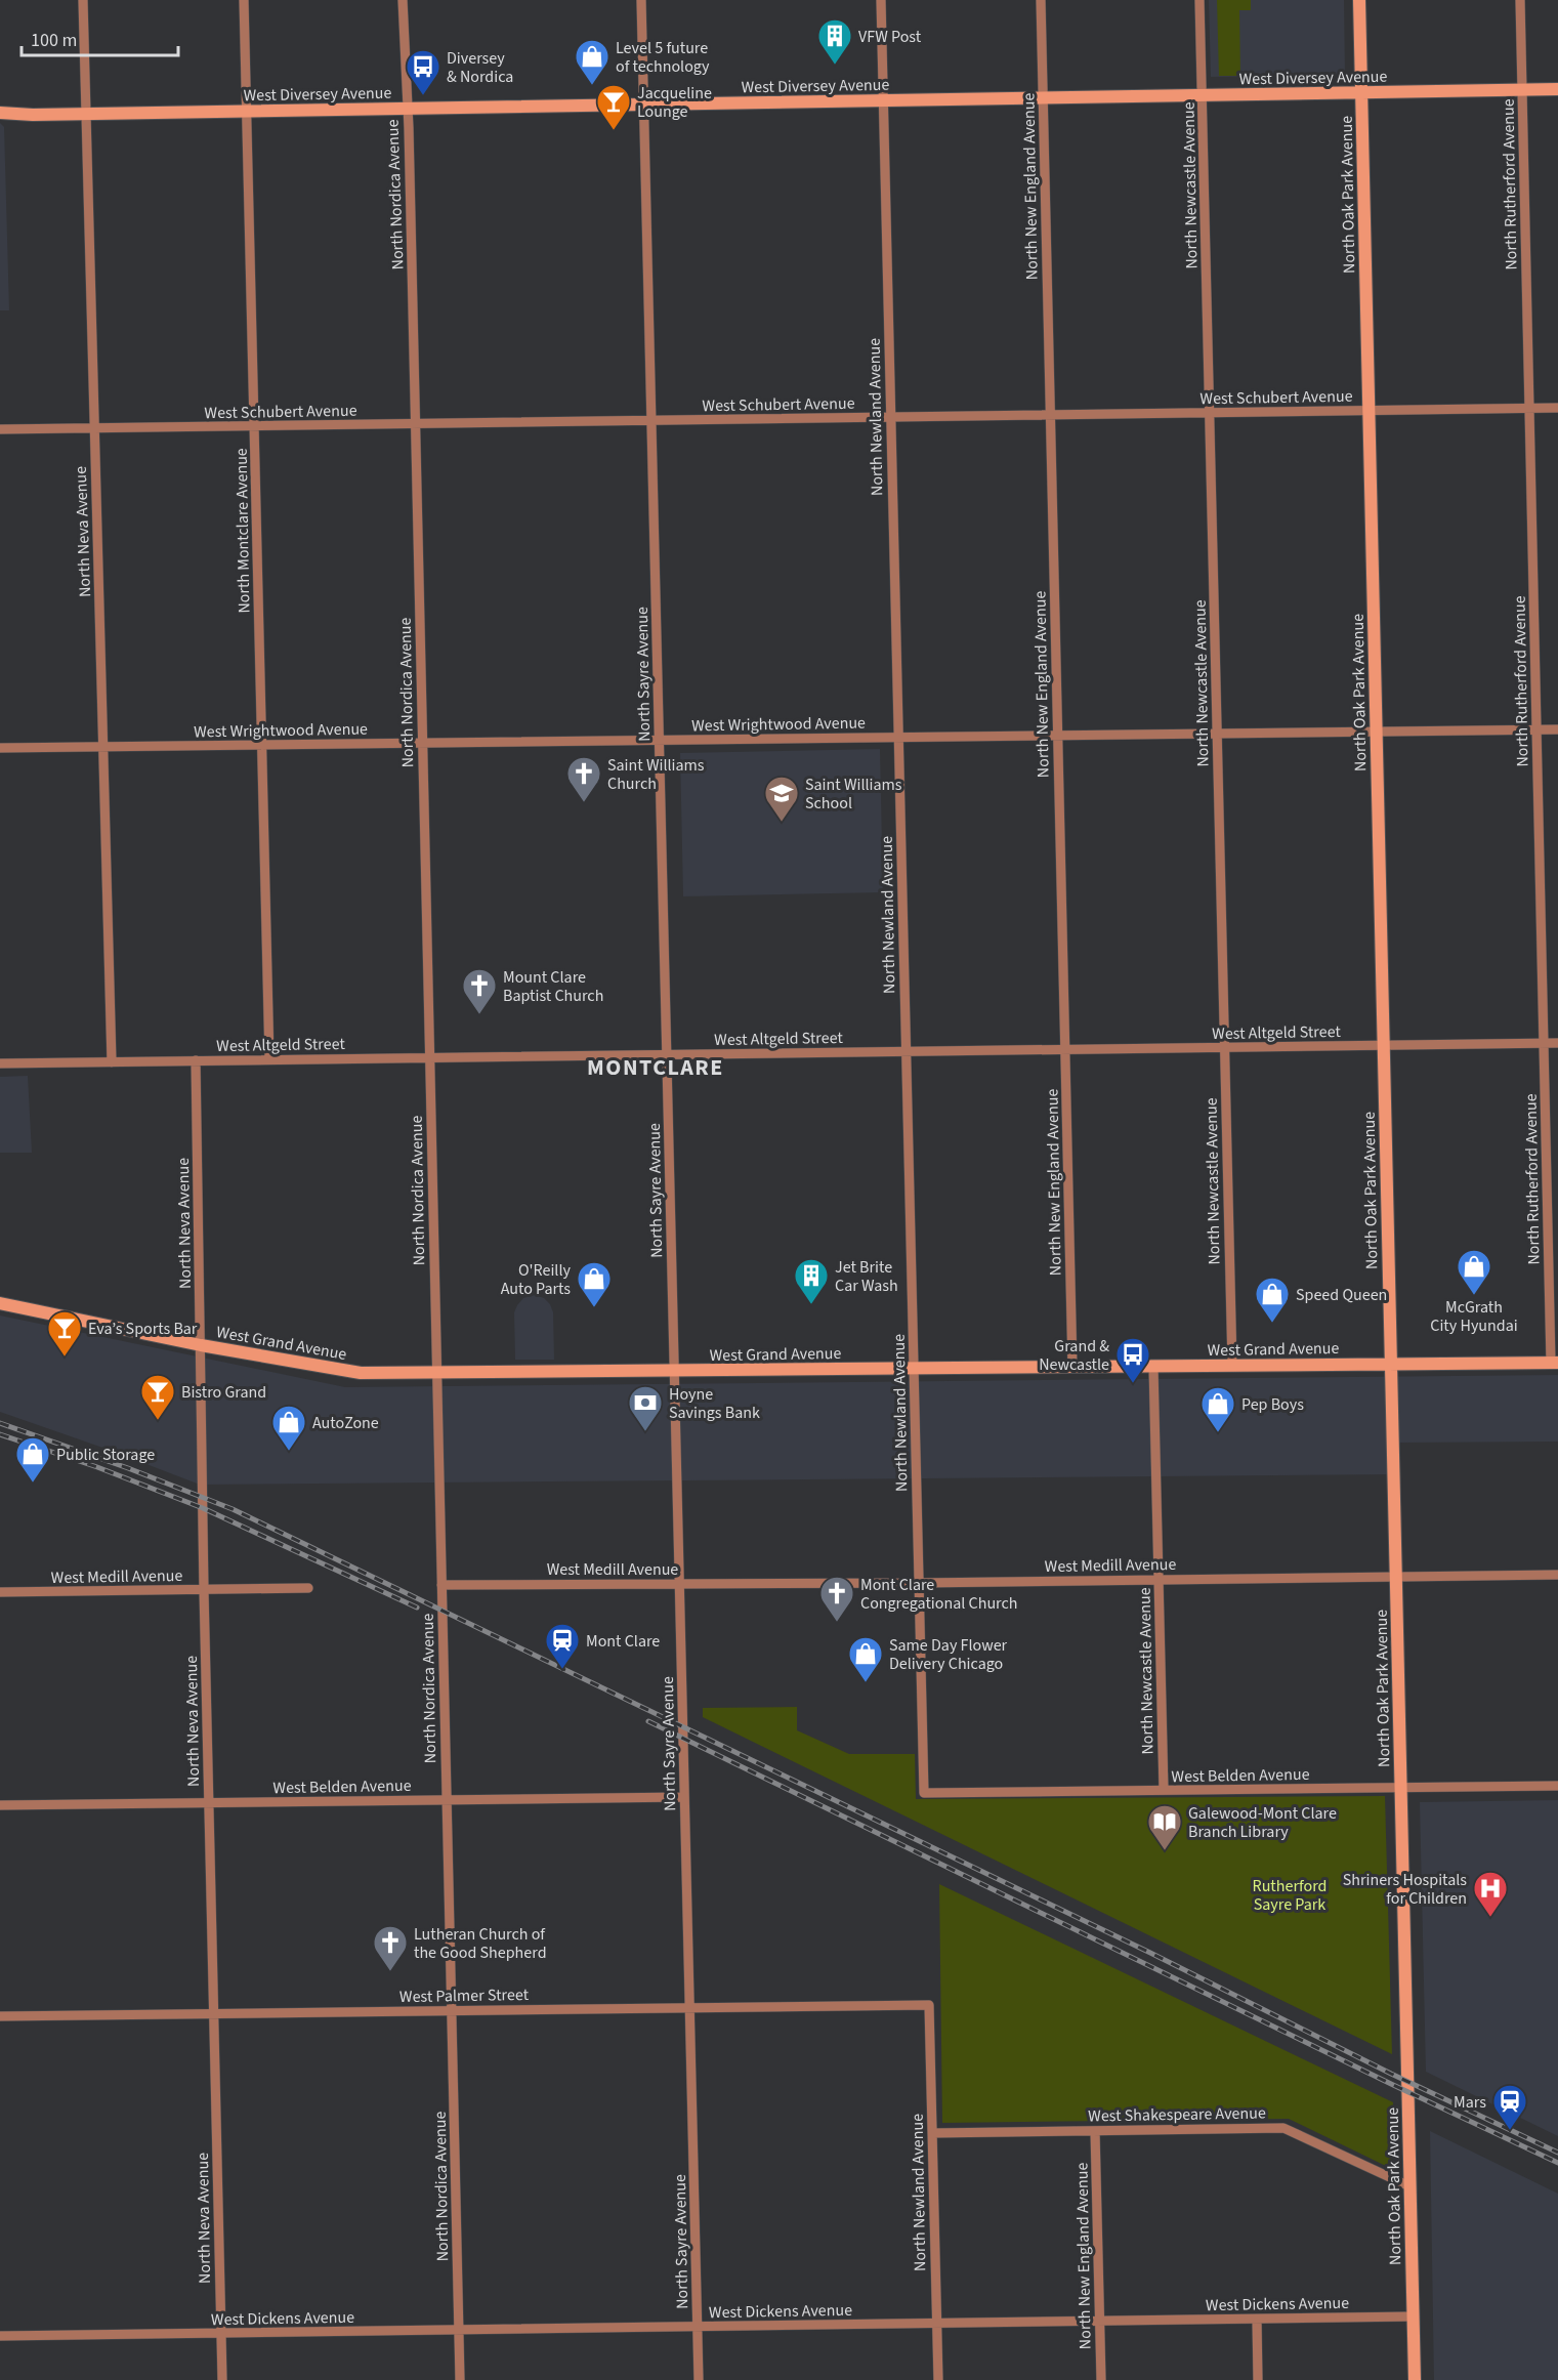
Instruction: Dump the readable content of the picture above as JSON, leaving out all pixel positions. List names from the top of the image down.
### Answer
{
  "streets": {
    "main road": ["West Diversey Avenue", "North Oak Park Avenue", "West Grand Avenue"],
    "street": [
      "North Rutherford Avenue",
      "North Newcastle Avenue",
      "North New England Avenue",
      "North Nordica Avenue",
      "West Schubert Avenue",
      "North Newland Avenue",
      "North Montclare Avenue",
      "North Neva Avenue",
      "North Sayre Avenue",
      "West Wrightwood Avenue",
      "West Altgeld Street",
      "West Medill Avenue",
      "West Belden Avenue",
      "West Palmer Street",
      "West Shakespeare Avenue",
      "West Dickens Avenue"
    ]
  },
  "crossings": [
    ["West Diversey Avenue", "North Rutherford Avenue"],
    ["West Diversey Avenue", "North Newcastle Avenue"],
    ["West Diversey Avenue", "North New England Avenue"],
    ["West Diversey Avenue", "North Nordica Avenue"],
    ["West Diversey Avenue", "North Oak Park Avenue"],
    ["West Diversey Avenue", "North Newland Avenue"],
    ["West Diversey Avenue", "North Montclare Avenue"],
    ["West Diversey Avenue", "North Neva Avenue"],
    ["West Diversey Avenue", "North Sayre Avenue"],
    ["North Rutherford Avenue", "West Schubert Avenue"],
    ["North Rutherford Avenue", "West Wrightwood Avenue"],
    ["North Rutherford Avenue", "West Altgeld Street"],
    ["North Rutherford Avenue", "West Grand Avenue"],
    ["North Newcastle Avenue", "West Schubert Avenue"],
    ["North Newcastle Avenue", "West Wrightwood Avenue"],
    ["North Newcastle Avenue", "West Altgeld Street"],
    ["North Newcastle Avenue", "West Grand Avenue"],
    ["North Newcastle Avenue", "West Medill Avenue"],
    ["North Newcastle Avenue", "West Belden Avenue"],
    ["North New England Avenue", "West Schubert Avenue"],
    ["North New England Avenue", "West Wrightwood Avenue"],
    ["North New England Avenue", "West Altgeld Street"],
    ["North New England Avenue", "West Grand Avenue"],
    ["North New England Avenue", "West Shakespeare Avenue"],
    ["North New England Avenue", "West Dickens Avenue"],
    ["North Nordica Avenue", "West Schubert Avenue"],
    ["North Nordica Avenue", "West Wrightwood Avenue"],
    ["North Nordica Avenue", "West Altgeld Street"],
    ["North Nordica Avenue", "West Grand Avenue"],
    ["North Nordica Avenue", "West Medill Avenue"],
    ["North Nordica Avenue", "West Belden Avenue"],
    ["North Nordica Avenue", "West Palmer Street"],
    ["North Nordica Avenue", "West Dickens Avenue"],
    ["North Oak Park Avenue", "West Schubert Avenue"],
    ["North Oak Park Avenue", "West Wrightwood Avenue"],
    ["North Oak Park Avenue", "West Altgeld Street"],
    ["North Oak Park Avenue", "West Grand Avenue"],
    ["North Oak Park Avenue", "West Medill Avenue"],
    ["North Oak Park Avenue", "West Belden Avenue"],
    ["North Oak Park Avenue", "West Shakespeare Avenue"],
    ["North Oak Park Avenue", "West Dickens Avenue"],
    ["West Schubert Avenue", "North Newland Avenue"],
    ["West Schubert Avenue", "North Montclare Avenue"],
    ["West Schubert Avenue", "North Neva Avenue"],
    ["West Schubert Avenue", "North Sayre Avenue"],
    ["North Newland Avenue", "West Wrightwood Avenue"],
    ["North Newland Avenue", "West Altgeld Street"],
    ["North Newland Avenue", "West Grand Avenue"],
    ["North Newland Avenue", "West Medill Avenue"],
    ["North Newland Avenue", "West Belden Avenue"],
    ["North Newland Avenue", "West Palmer Street"],
    ["North Newland Avenue", "West Shakespeare Avenue"],
    ["North Newland Avenue", "West Dickens Avenue"],
    ["North Montclare Avenue", "West Wrightwood Avenue"],
    ["North Montclare Avenue", "West Altgeld Street"],
    ["North Neva Avenue", "West Wrightwood Avenue"],
    ["North Neva Avenue", "West Altgeld Street"],
    ["North Neva Avenue", "West Grand Avenue"],
    ["North Neva Avenue", "West Medill Avenue"],
    ["North Neva Avenue", "West Belden Avenue"],
    ["North Neva Avenue", "West Palmer Street"],
    ["North Neva Avenue", "West Dickens Avenue"],
    ["North Sayre Avenue", "West Wrightwood Avenue"],
    ["North Sayre Avenue", "West Altgeld Street"],
    ["North Sayre Avenue", "West Grand Avenue"],
    ["North Sayre Avenue", "West Medill Avenue"],
    ["North Sayre Avenue", "West Belden Avenue"],
    ["North Sayre Avenue", "West Palmer Street"],
    ["North Sayre Avenue", "West Dickens Avenue"]
  ],
  "districts": ["MONTCLARE"],
  "parks": ["Rutherford Sayre Park"],
  "places": {
    "building": ["VFW Post", "Jet Brite Car Wash"],
    "shop": [
      "Level 5 future of technology",
      "McGrath City Hyundai",
      "O'Reilly Auto Parts",
      "Speed Queen",
      "Pep Boys",
      "AutoZone",
      "Public Storage",
      "Same Day Flower Delivery Chicago"
    ],
    "bus stop": ["Diversey & Nordica", "Grand & Newcastle"],
    "bar": ["Jacqueline Lounge", "Eva’s Sports Bar", "Bistro Grand"],
    "church": [
      "Saint Williams Church",
      "Mount Clare Baptist Church",
      "Mont Clare Congregational Church",
      "Lutheran Church of the Good Shepherd"
    ],
    "school or university": ["Saint Williams School"],
    "bank": ["Hoyne Savings Bank"],
    "station": ["Mont Clare", "Mars"],
    "library": ["Galewood-Mont Clare Branch Library"],
    "hospital": ["Shriners Hospitals for Children"]
  },
  "scale_bar": "100 m"
}
